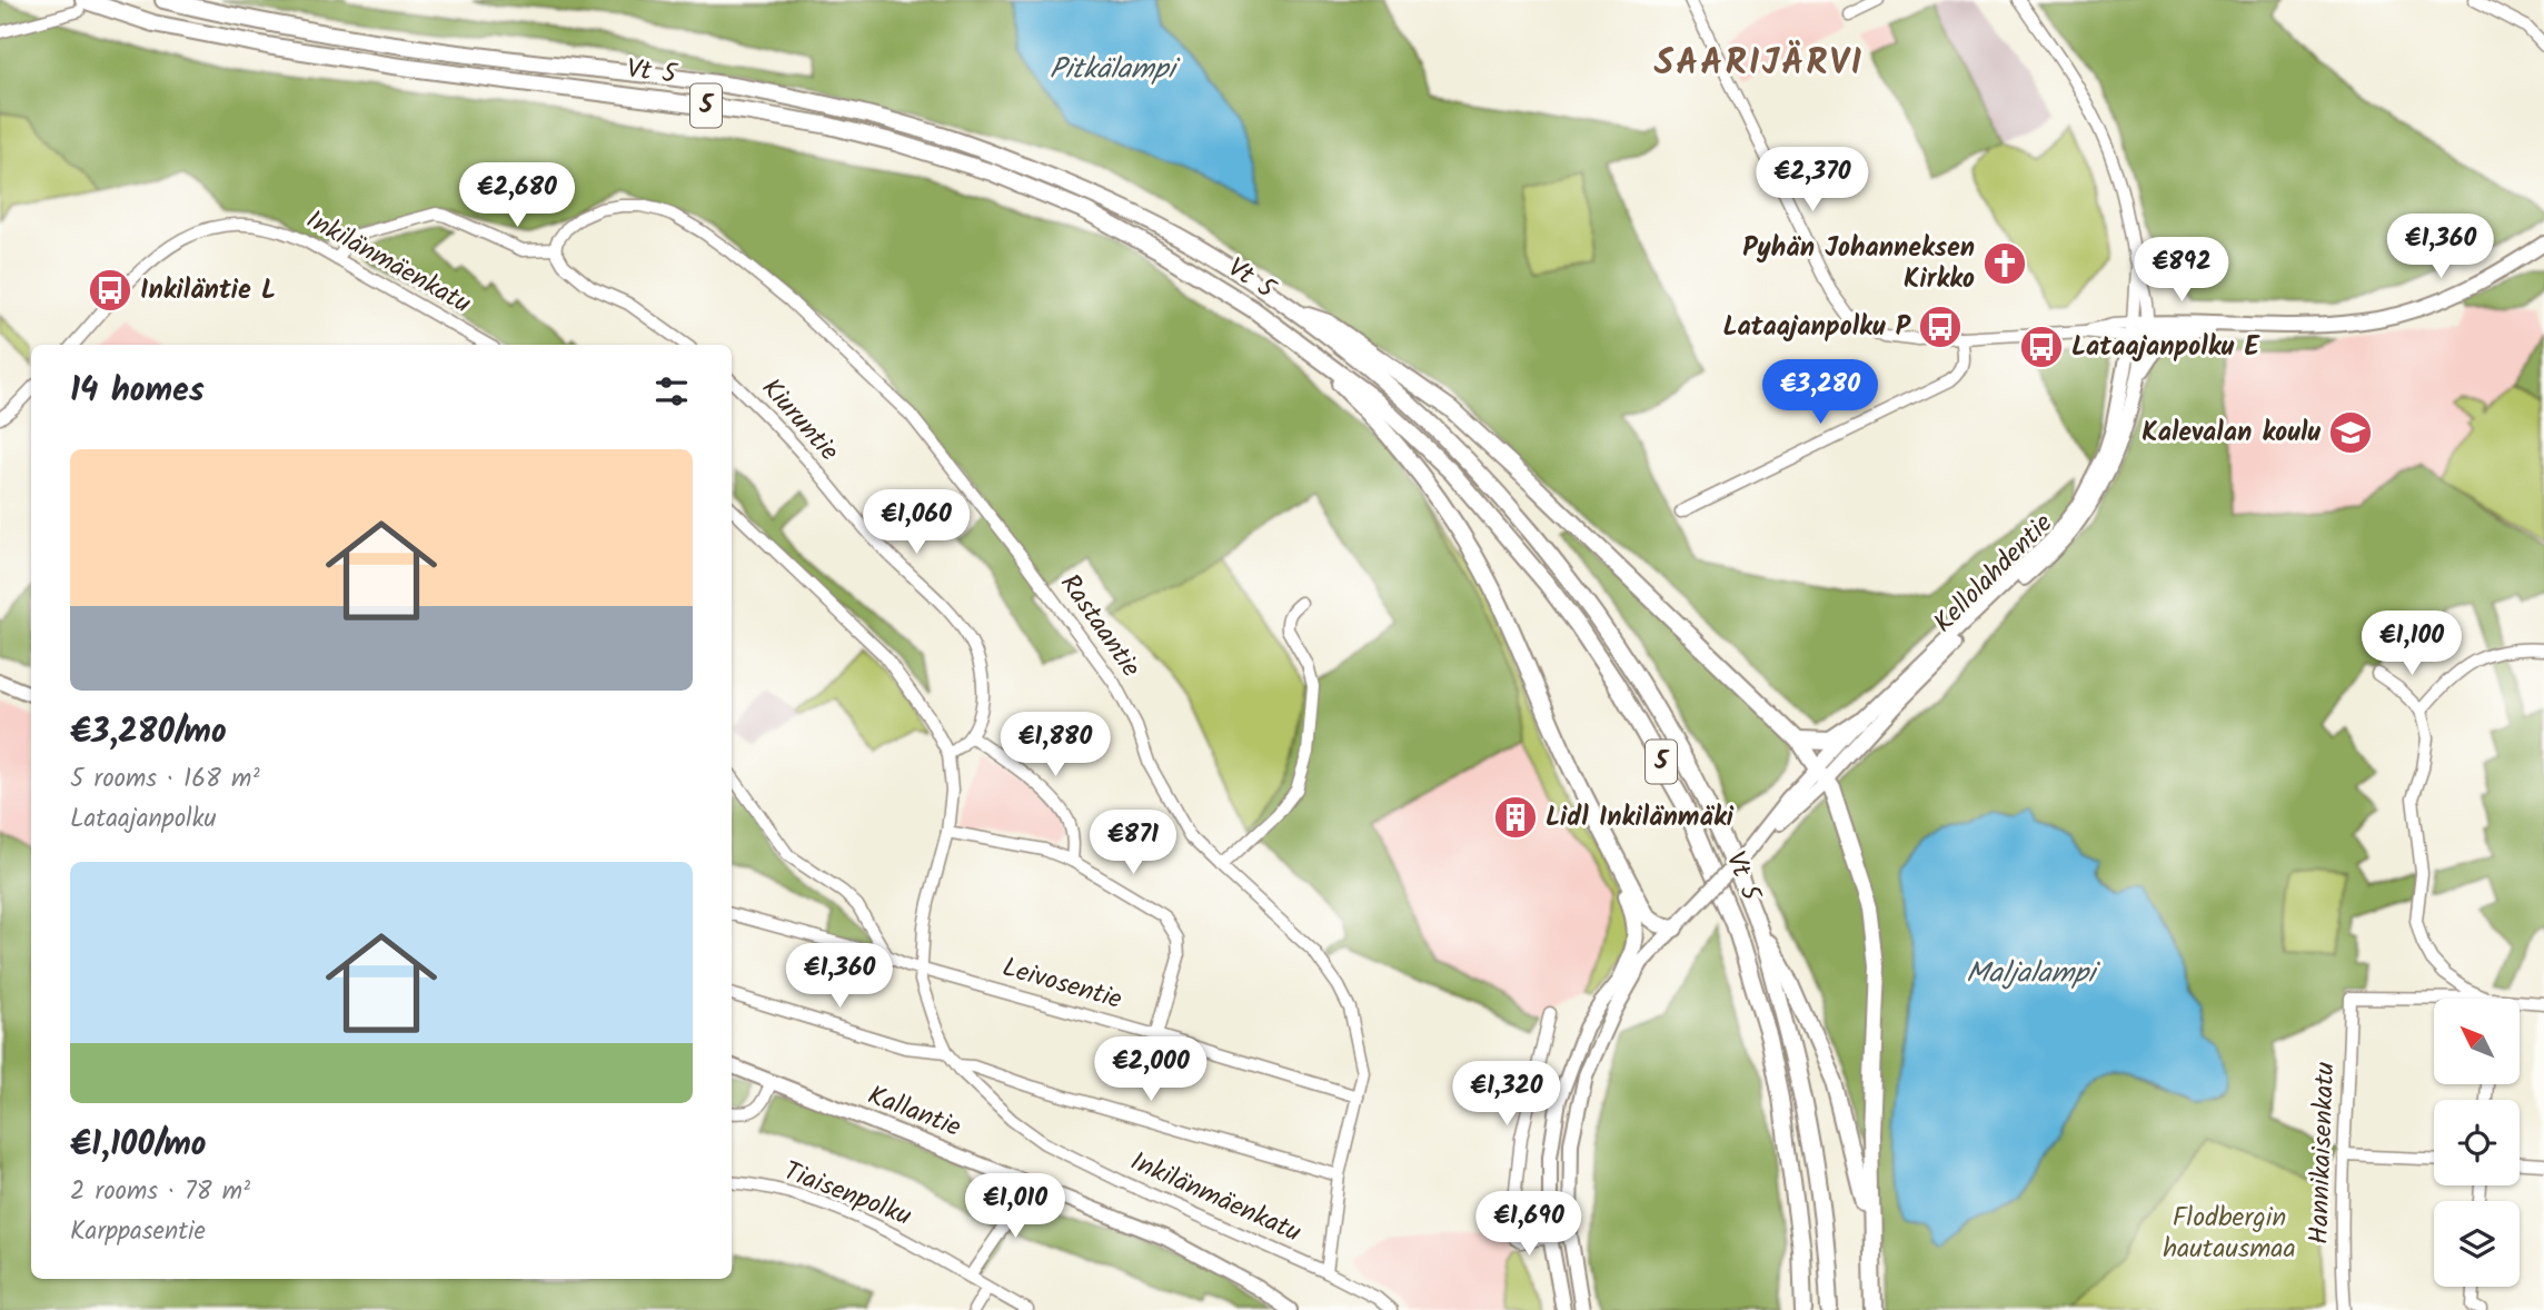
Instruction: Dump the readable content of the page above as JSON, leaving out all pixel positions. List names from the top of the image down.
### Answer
{
  "streets": {
    "highway": ["Vt 5", "5"],
    "main road": ["Kellolahdentie", "Kallantie"],
    "street": [
      "Inkilänmäenkatu",
      "Kiuruntie",
      "Rastaantie",
      "Leivosentie",
      "Hannikaisenkatu",
      "Tiaisenpolku"
    ]
  },
  "crossings": [
    ["Inkilänmäenkatu", "Rastaantie"],
    ["Inkilänmäenkatu", "Leivosentie"],
    ["Rastaantie", "Leivosentie"]
  ],
  "districts": ["SAARIJÄRVI"],
  "water": ["Pitkälampi", "Maljalampi"],
  "parks": ["Flodbergin hautausmaa"],
  "places": {
    "church": ["Pyhän Johanneksen Kirkko"],
    "bus stop": ["Inkiläntie L", "Lataajanpolku P", "Lataajanpolku E"],
    "school or university": ["Kalevalan koulu"],
    "building": ["Lidl Inkilänmäki"]
  },
  "north": "top left",
  "page": {
    "price": [
      "€2,370",
      "€2,680",
      "€1,360",
      "€892",
      "€3,280",
      "€1,060",
      "€1,100",
      "€1,880",
      "€871",
      "€1,360",
      "€2,000",
      "€1,320",
      "€1,010",
      "€1,690"
    ],
    "heading": "14 homes",
    "list": [
      {
        "name": "€3,280/mo",
        "note": "5 rooms · 168 m² · Lataajanpolku"
      },
      {
        "name": "€1,100/mo",
        "note": "2 rooms · 78 m² · Karppasentie"
      }
    ]
  }
}
